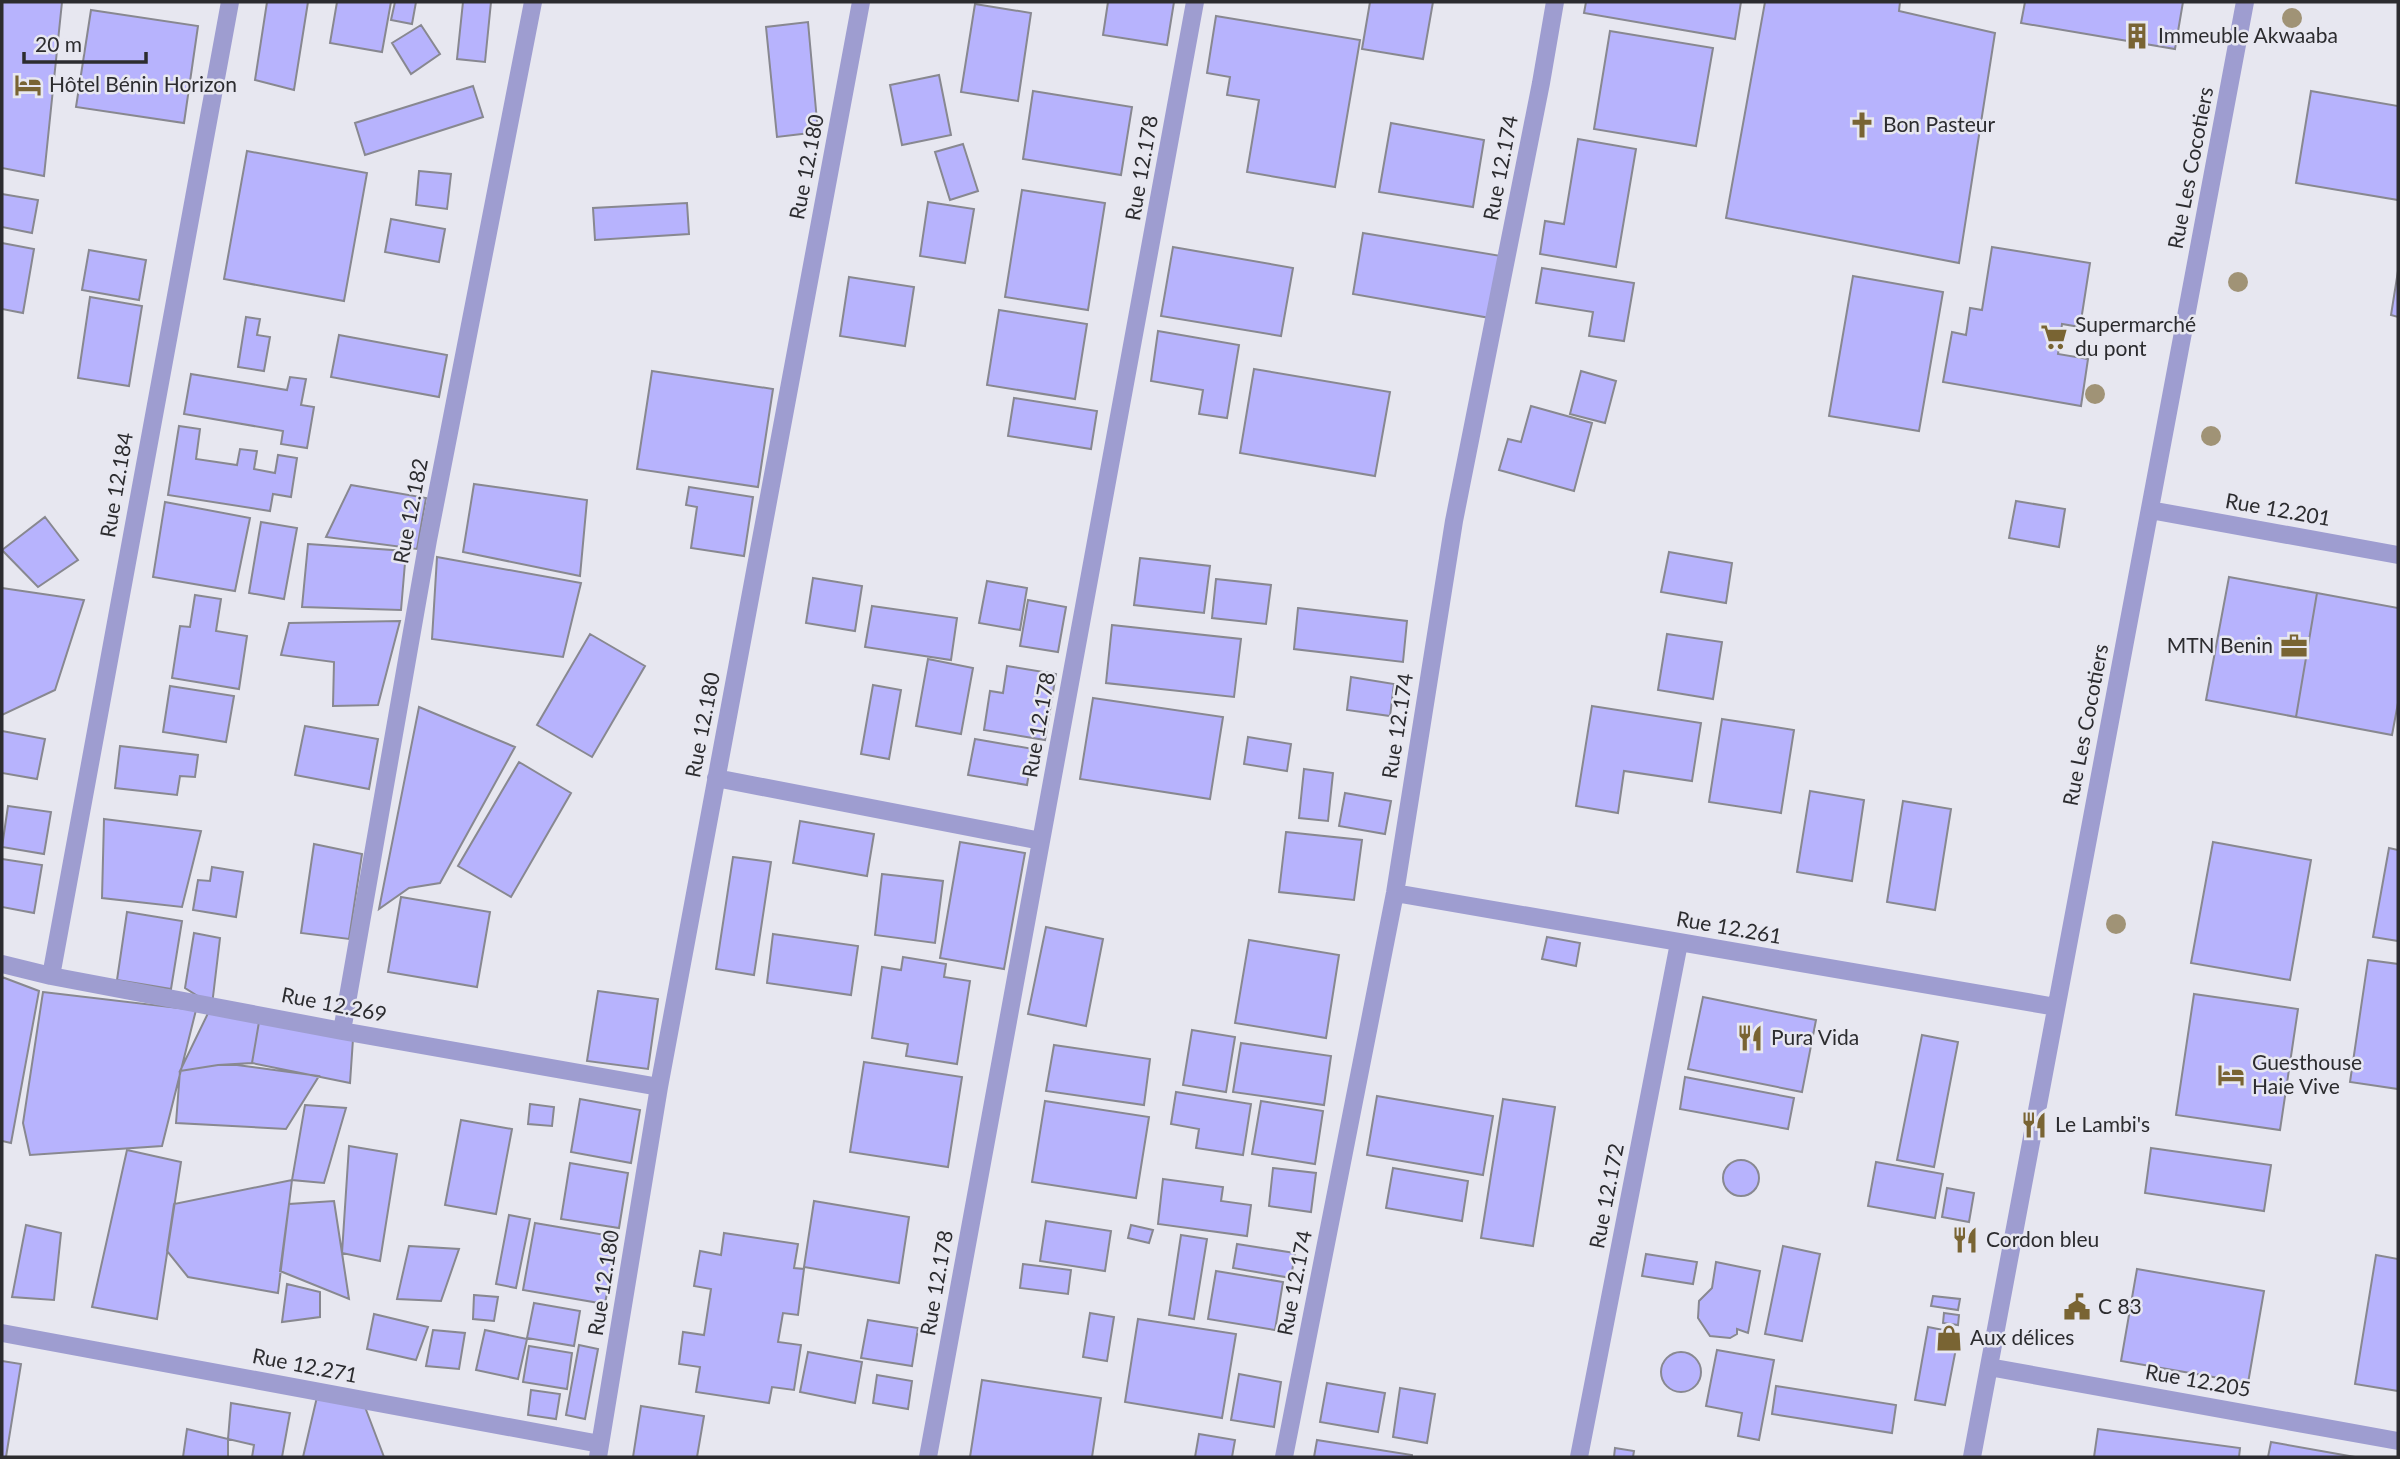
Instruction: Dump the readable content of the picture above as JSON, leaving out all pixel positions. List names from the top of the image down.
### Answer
{
  "streets": {
    "street": [
      "Rue 12.180",
      "Rue 12.178",
      "Rue 12.174",
      "Rue Les Cocotiers",
      "Rue 12.184",
      "Rue 12.201",
      "Rue 12.182",
      "Rue 12.261",
      "Rue 12.269",
      "Rue 12.172",
      "Rue 12.271",
      "Rue 12.205"
    ]
  },
  "crossings": [
    ["Rue 12.180", "Rue 12.269"],
    ["Rue 12.180", "Rue 12.271"],
    ["Rue 12.174", "Rue 12.261"],
    ["Rue Les Cocotiers", "Rue 12.201"],
    ["Rue Les Cocotiers", "Rue 12.261"],
    ["Rue Les Cocotiers", "Rue 12.205"],
    ["Rue 12.184", "Rue 12.269"],
    ["Rue 12.182", "Rue 12.269"],
    ["Rue 12.261", "Rue 12.172"]
  ],
  "places": {
    "building": ["Immeuble Akwaaba"],
    "hotel": ["Hôtel Bénin Horizon", "Guesthouse Haie Vive"],
    "church": ["Bon Pasteur"],
    "supermarket": ["Supermarché du pont"],
    "office": ["MTN Benin"],
    "restaurant": ["Pura Vida", "Le Lambi's", "Cordon bleu"],
    "public building": ["C 83"],
    "shop": ["Aux délices"]
  },
  "scale_bar": "20 m"
}
